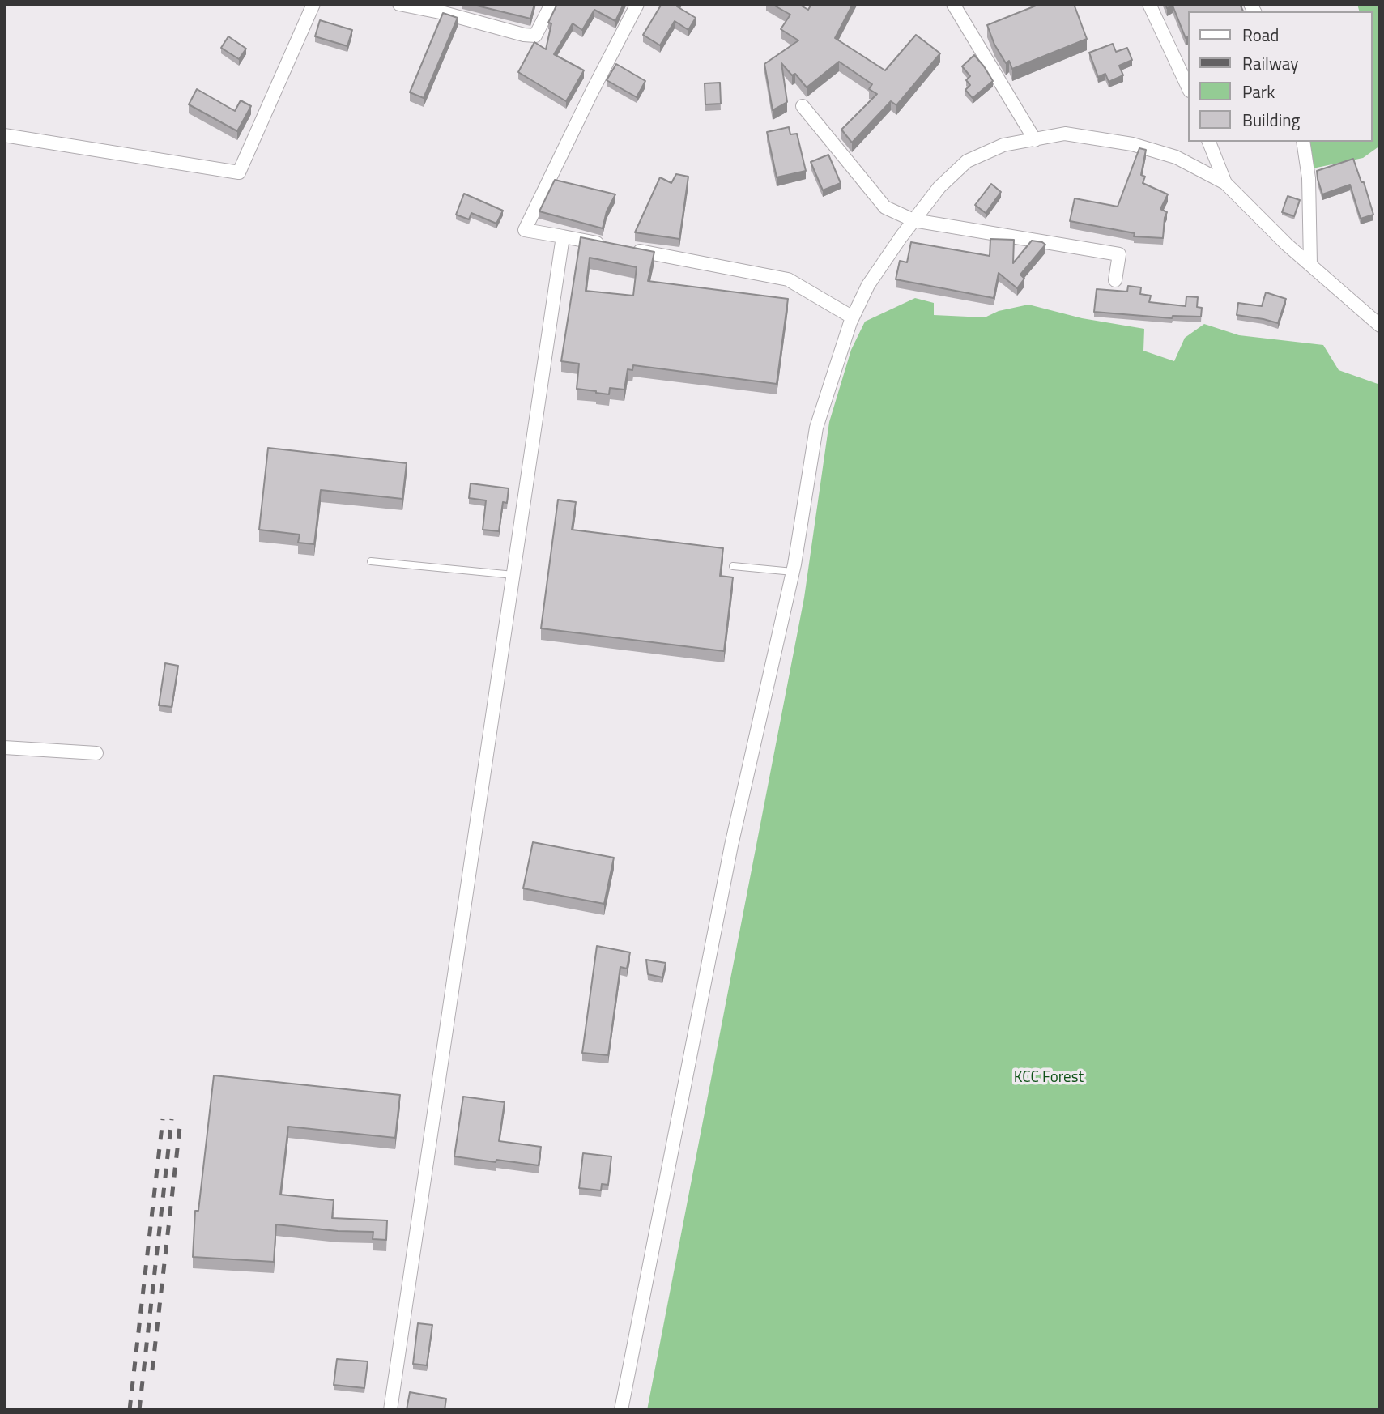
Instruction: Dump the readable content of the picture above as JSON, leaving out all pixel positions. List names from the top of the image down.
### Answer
{
  "parks": ["KCC Forest"],
  "legend": [
    "Road",
    "Railway",
    "Park",
    "Building"
  ]
}
